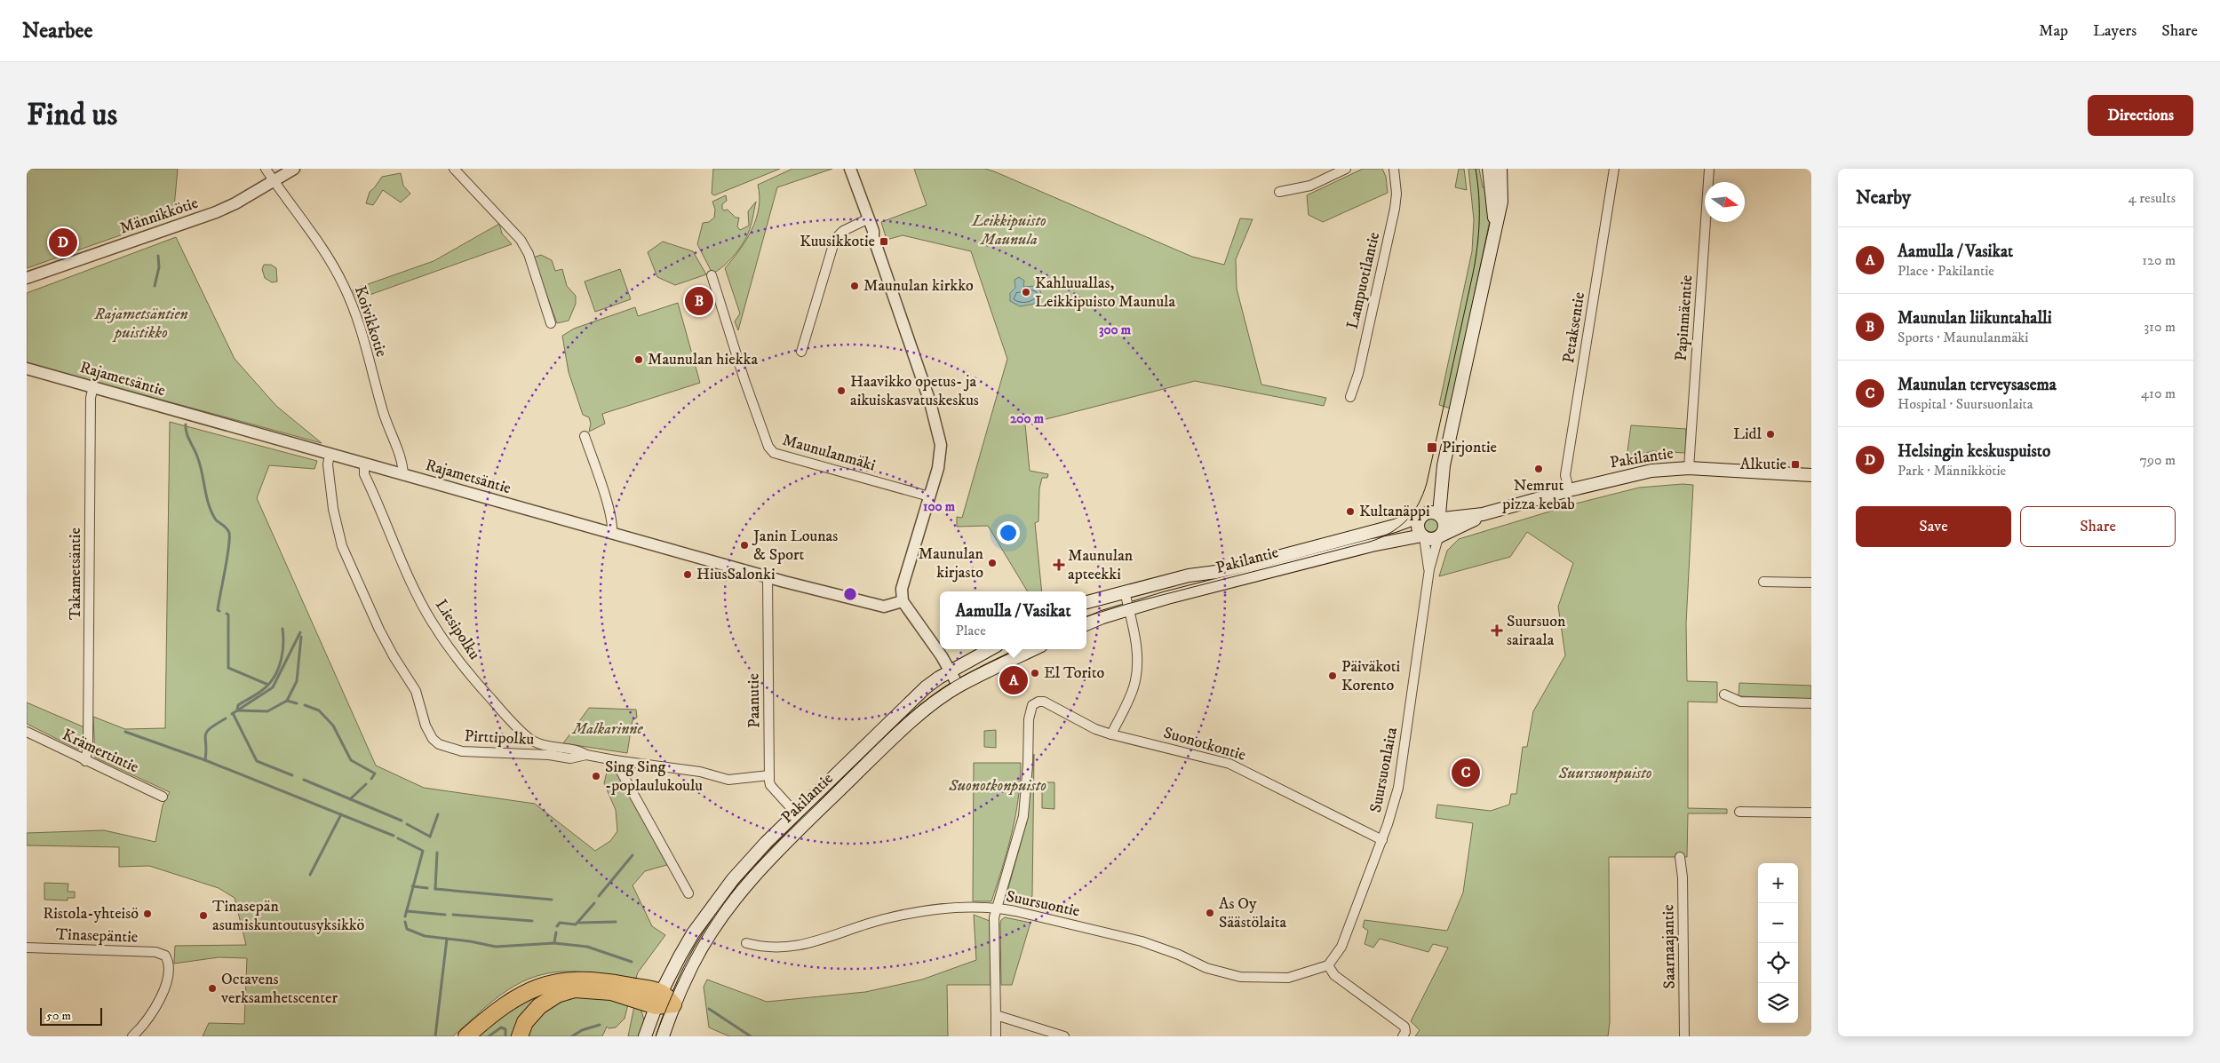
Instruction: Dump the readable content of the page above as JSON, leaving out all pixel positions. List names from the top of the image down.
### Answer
{
  "streets": {
    "main road": ["Pakilantie"],
    "street": [
      "Männikkötie",
      "Lampuotilantie",
      "Papinmäentie",
      "Koivikkotie",
      "Petaksentie",
      "Rajametsäntie",
      "Maunulanmäki",
      "Takametsäntie",
      "Liesipolku",
      "Paanutie",
      "Pirttipolku",
      "Suonotkontie",
      "Krämertintie",
      "Suursuonlaita",
      "Suursuontie",
      "Tinasepäntie",
      "Saarnaajantie"
    ]
  },
  "crossings": [
    ["Männikkötie", "Koivikkotie"],
    ["Papinmäentie", "Pakilantie"],
    ["Koivikkotie", "Rajametsäntie"],
    ["Petaksentie", "Pakilantie"],
    ["Rajametsäntie", "Takametsäntie"],
    ["Rajametsäntie", "Liesipolku"],
    ["Rajametsäntie", "Paanutie"],
    ["Rajametsäntie", "Pirttipolku"],
    ["Pakilantie", "Paanutie"],
    ["Pakilantie", "Suursuonlaita"],
    ["Takametsäntie", "Krämertintie"],
    ["Liesipolku", "Pirttipolku"],
    ["Paanutie", "Pirttipolku"],
    ["Suonotkontie", "Suursuonlaita"],
    ["Suonotkontie", "Suursuontie"],
    ["Suursuonlaita", "Suursuontie"]
  ],
  "parks": [
    "Leikkipuisto Maunula",
    "Rajametsäntien puistikko",
    "Malkarinne",
    "Suursuonpuisto",
    "Suonotkonpuisto"
  ],
  "places": {
    "transit": ["Kuusikkotie", "Pirjontie", "Alkutie"],
    "other": [
      "Maunulan kirkko",
      "Kahluuallas, Leikkipuisto Maunula",
      "Maunulan hiekka",
      "Haavikko opetus- ja aikuiskasvatuskeskus",
      "Lidl",
      "Nemrut pizza kebab",
      "Kultanäppi",
      "Janin Lounas & Sport",
      "Maunulan kirjasto",
      "HiusSalonki",
      "El Torito",
      "Päiväkoti Korento",
      "Sing Sing -poplaulukoulu",
      "As Oy Säästölaita",
      "Ristola-yhteisö",
      "Tinasepän asumiskuntoutusyksikkö",
      "Octavens verksamhetscenter"
    ],
    "health": ["Maunulan apteekki", "Suursuon sairaala"]
  },
  "scale_bar": "50 m",
  "north": "right",
  "page": {
    "header": "Nearbee",
    "nav": ["Map", "Layers", "Share"],
    "buttons": [
      "Directions",
      ["Save", "Share"]
    ],
    "title": "Find us",
    "heading": ["Nearby", "4 results"],
    "pins": [
      "D",
      "B",
      "A",
      "C"
    ],
    "list": [
      {
        "mark": "A",
        "name": "Aamulla / Vasikat",
        "note": "Place · Pakilantie",
        "value": "120 m"
      },
      {
        "mark": "B",
        "name": "Maunulan liikuntahalli",
        "note": "Sports · Maunulanmäki",
        "value": "310 m"
      },
      {
        "mark": "C",
        "name": "Maunulan terveysasema",
        "note": "Hospital · Suursuonlaita",
        "value": "410 m"
      },
      {
        "mark": "D",
        "name": "Helsingin keskuspuisto",
        "note": "Park · Männikkötie",
        "value": "790 m"
      }
    ],
    "popup": ["Aamulla / Vasikat", "Place"],
    "map_buttons": ["+", "−"],
    "scale": "50 m"
  },
  "rings": ["300 m", "200 m", "100 m"]
}
